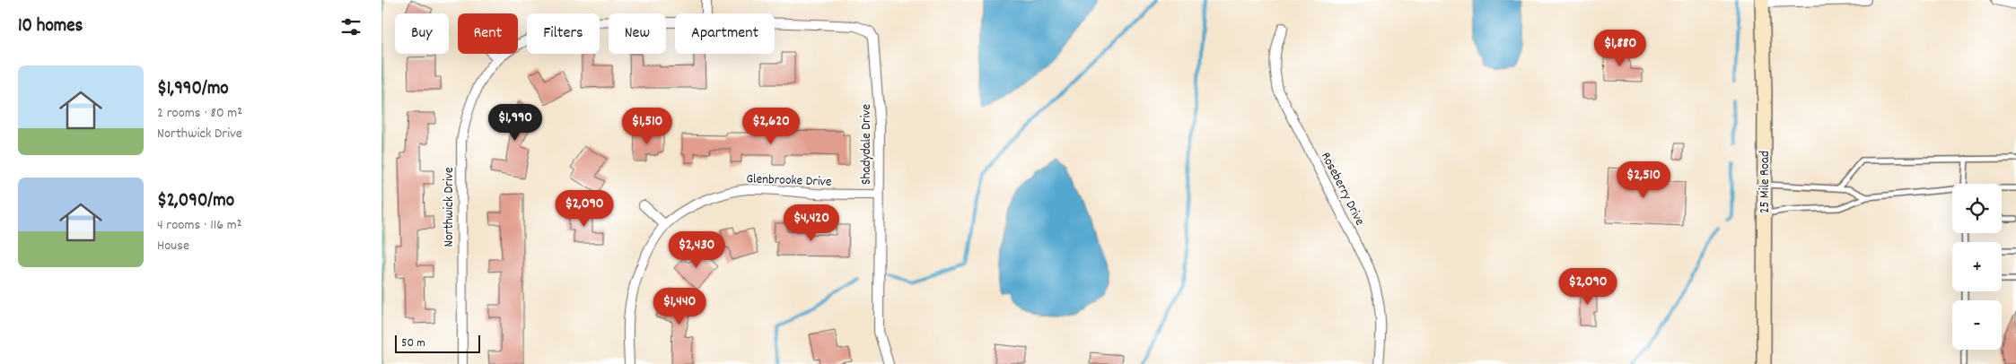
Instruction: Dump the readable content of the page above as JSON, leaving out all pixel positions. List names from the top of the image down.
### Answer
{
  "streets": {
    "street": [
      "Shadydale Drive",
      "Glenbrooke Drive",
      "25 Mile Road",
      "Roseberry Drive",
      "Northwick Drive"
    ]
  },
  "crossings": [
    ["Shadydale Drive", "Glenbrooke Drive"],
    ["Shadydale Drive", "Northwick Drive"]
  ],
  "scale_bar": "50 m",
  "page": {
    "heading": "10 homes",
    "chip": [
      "Buy",
      "Rent",
      "Filters",
      "New",
      "Apartment"
    ],
    "price": [
      "$1,880",
      "$1,990",
      "$1,510",
      "$2,620",
      "$2,510",
      "$2,090",
      "$4,420",
      "$2,430",
      "$2,090",
      "$1,440"
    ],
    "list": [
      {
        "name": "$1,990/mo",
        "note": "2 rooms · 80 m² · Northwick Drive"
      },
      {
        "name": "$2,090/mo",
        "note": "4 rooms · 116 m² · House"
      }
    ],
    "map_buttons": ["+", "−"],
    "scale": "50 m"
  }
}
